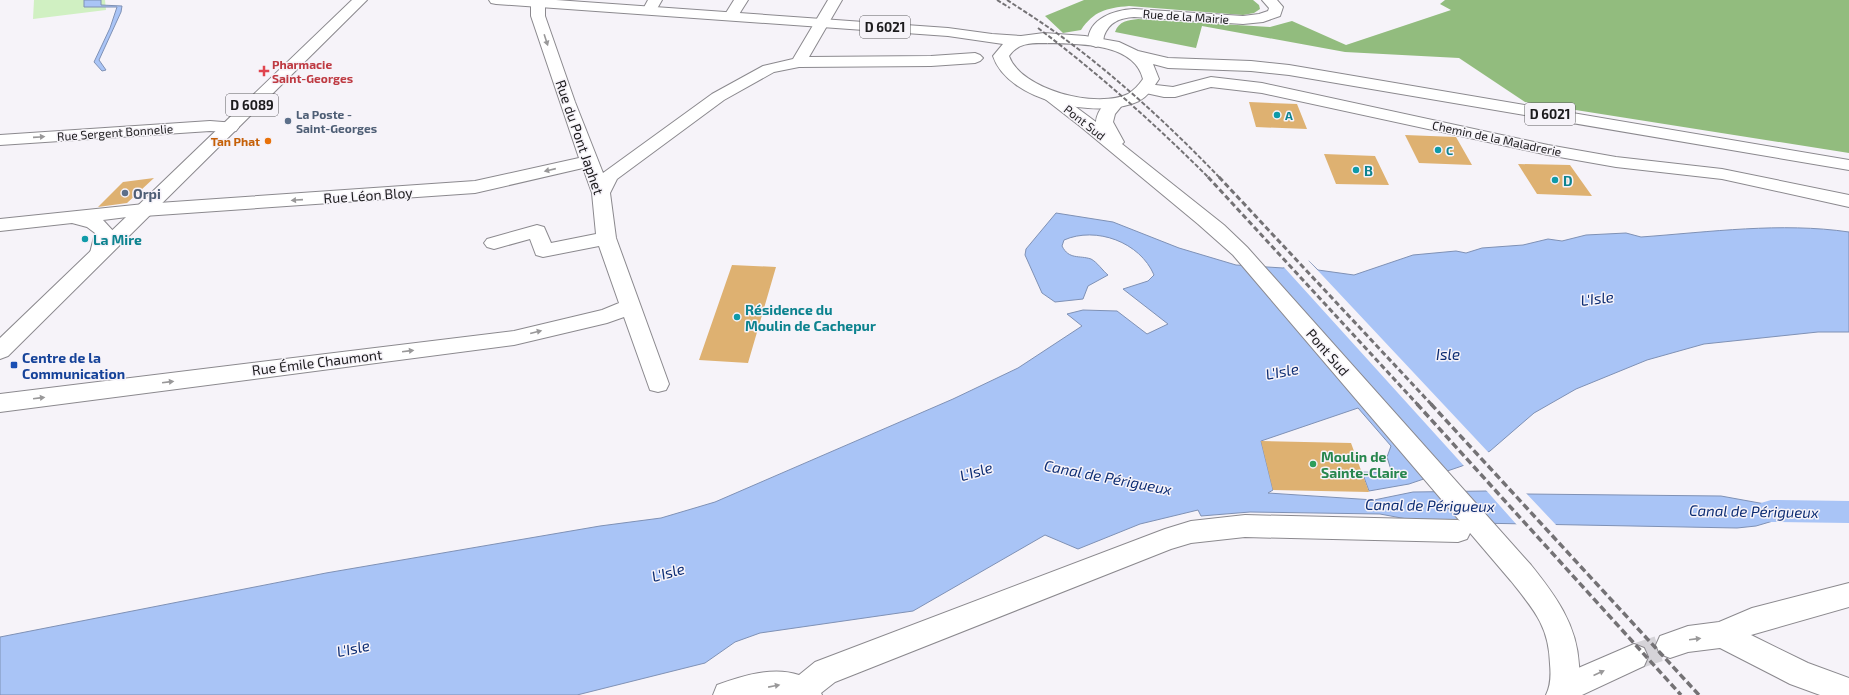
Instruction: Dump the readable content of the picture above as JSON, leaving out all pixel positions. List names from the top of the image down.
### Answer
{
  "streets": {
    "street": [
      "Rue de la Mairie",
      "D 6021",
      "D 6089",
      "Pont Sud",
      "Rue Sergent Bonnelie",
      "Rue du Pont Japhet",
      "Chemin de la Maladrerie",
      "Rue Léon Bloy",
      "Rue Émile Chaumont"
    ]
  },
  "crossings": [
    ["D 6021", "Rue du Pont Japhet"],
    ["D 6021", "Chemin de la Maladrerie"],
    ["D 6089", "Rue Sergent Bonnelie"],
    ["D 6089", "Rue Léon Bloy"],
    ["Rue du Pont Japhet", "Rue Léon Bloy"],
    ["Rue du Pont Japhet", "Rue Émile Chaumont"]
  ],
  "one_way": [
    "Rue Sergent Bonnelie",
    "Rue du Pont Japhet",
    "Rue Léon Bloy",
    "Rue Émile Chaumont"
  ],
  "water": ["L'Isle", "Isle", "Canal de Périgueux"],
  "places": {
    "health": ["Pharmacie Saint-Georges"],
    "other": [
      "A",
      "La Poste - Saint-Georges",
      "Tan Phat",
      "C",
      "B",
      "D",
      "Orpi",
      "La Mire",
      "Résidence du Moulin de Cachepur",
      "Moulin de Sainte-Claire"
    ],
    "transit": ["Centre de la Communication"]
  }
}
